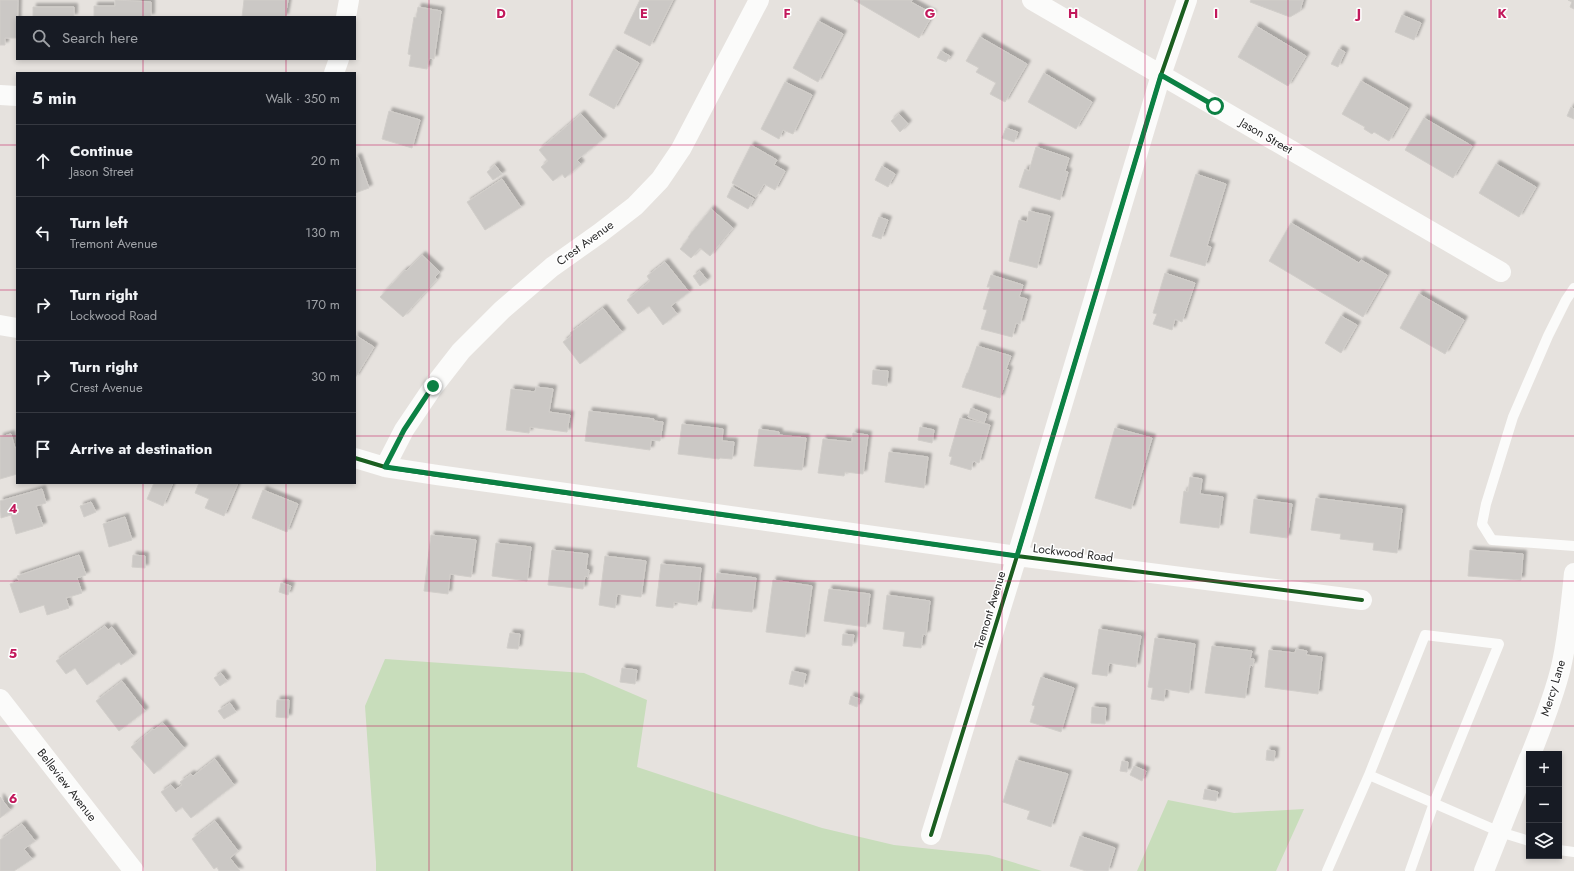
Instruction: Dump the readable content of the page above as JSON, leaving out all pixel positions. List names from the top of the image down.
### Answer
{
  "streets": {
    "street": [
      "Jason Street",
      "Crest Avenue",
      "Lockwood Road",
      "Tremont Avenue",
      "Mercy Lane",
      "Belleview Avenue"
    ]
  },
  "crossings": [
    ["Jason Street", "Tremont Avenue"],
    ["Crest Avenue", "Lockwood Road"],
    ["Lockwood Road", "Tremont Avenue"]
  ],
  "page": {
    "search": "Search here",
    "heading": ["5 min", "Walk · 350 m"],
    "list": [
      ["Continue", "Jason Street", "20 m"],
      ["Turn left", "Tremont Avenue", "130 m"],
      ["Turn right", "Lockwood Road", "170 m"],
      ["Turn right", "Crest Avenue", "30 m"],
      "Arrive at destination"
    ],
    "map_buttons": ["+", "−"]
  },
  "grid": {
    "columns": [
      "D",
      "E",
      "F",
      "G",
      "H",
      "I",
      "J",
      "K"
    ],
    "rows": ["4", "5", "6"]
  }
}
